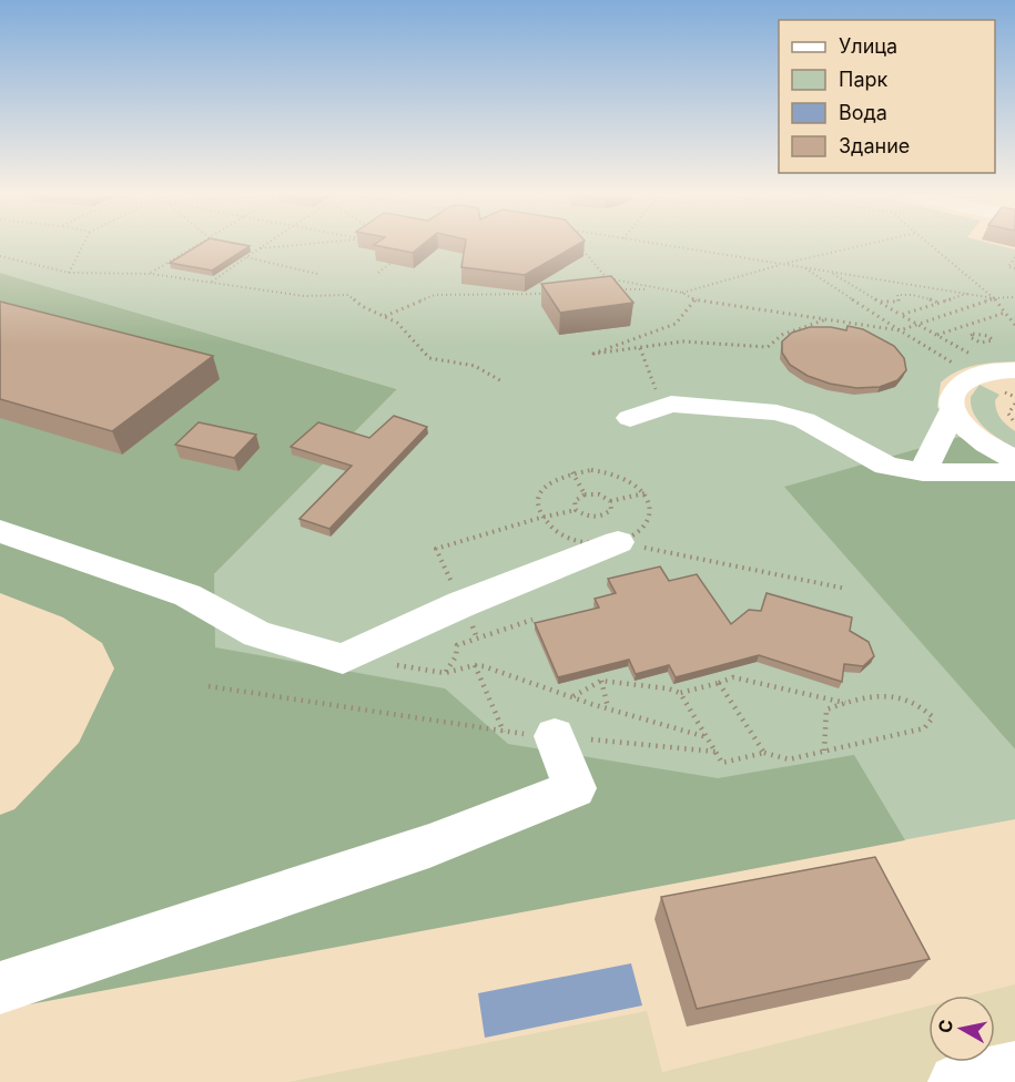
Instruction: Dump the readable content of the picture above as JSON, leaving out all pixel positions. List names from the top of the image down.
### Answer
{
  "legend": [
    "Улица",
    "Парк",
    "Вода",
    "Здание"
  ],
  "north": "left"
}
